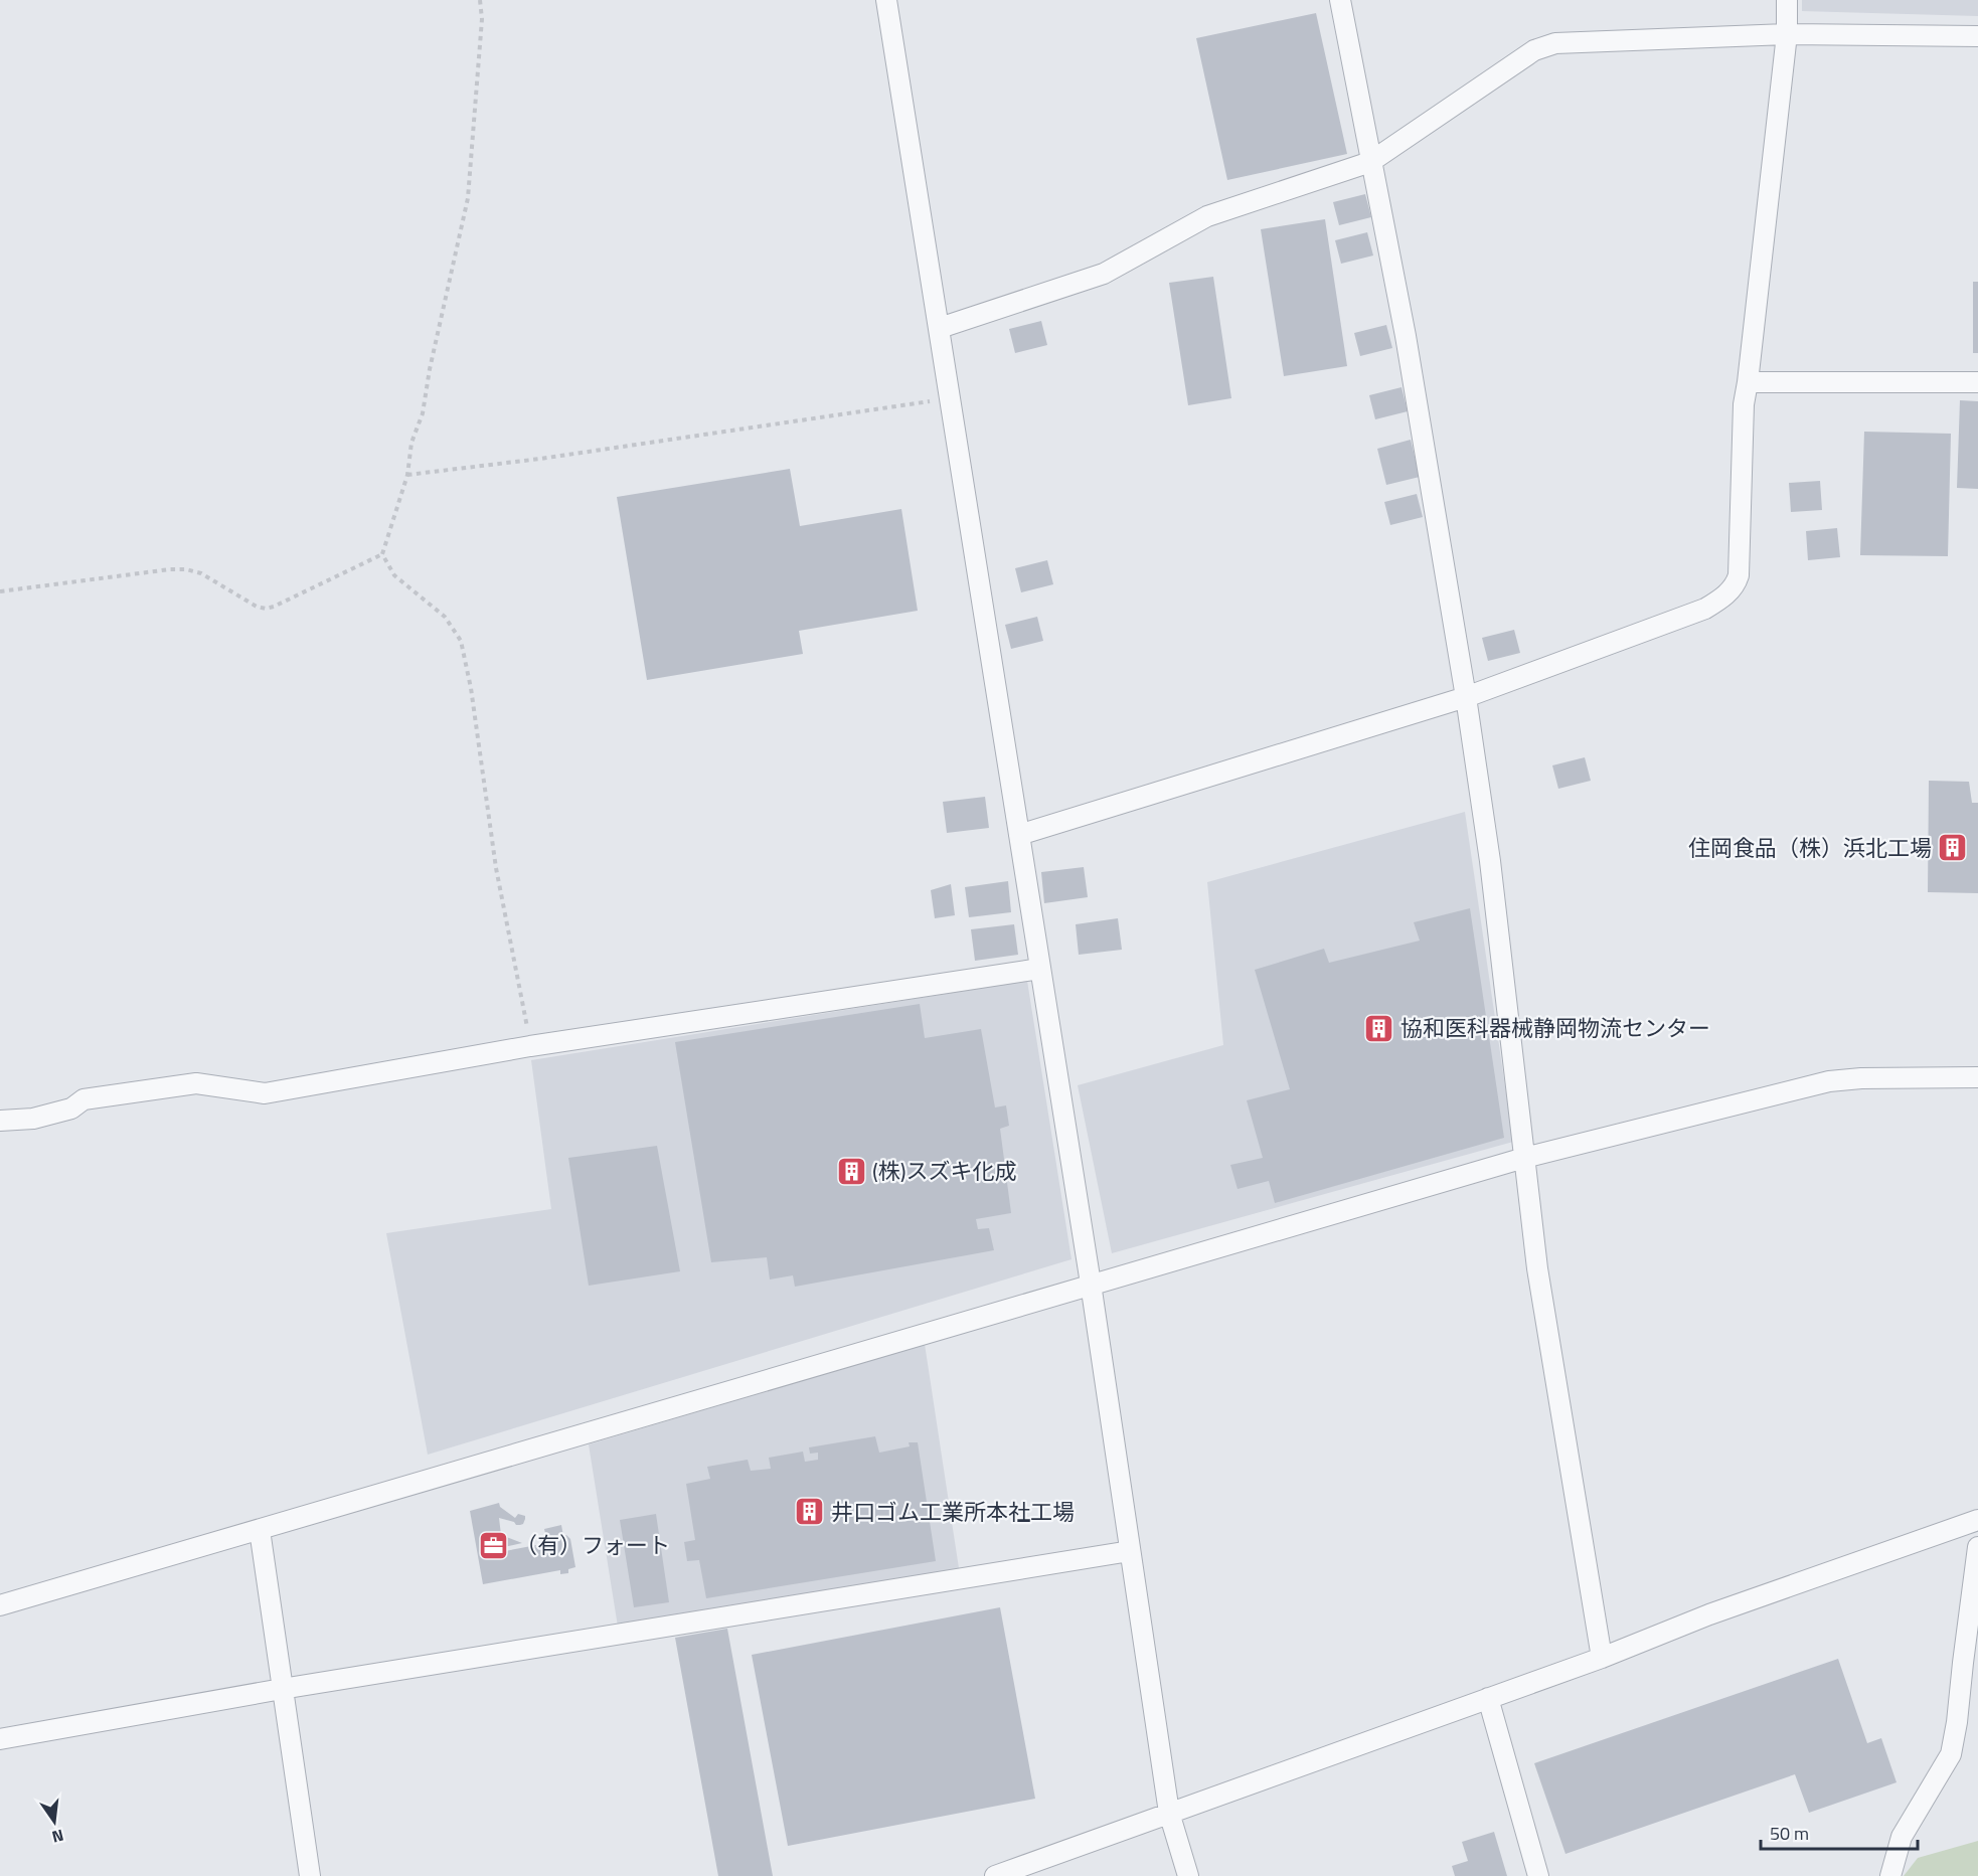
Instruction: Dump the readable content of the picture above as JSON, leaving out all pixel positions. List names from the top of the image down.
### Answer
{
  "places": {
    "building": [
      "住岡食品（株）浜北工場",
      "協和医科器械静岡物流センター",
      "(株)スズキ化成",
      "井口ゴム工業所本社工場"
    ],
    "office": ["（有）フォート"]
  },
  "scale_bar": "50 m",
  "north": "bottom"
}
